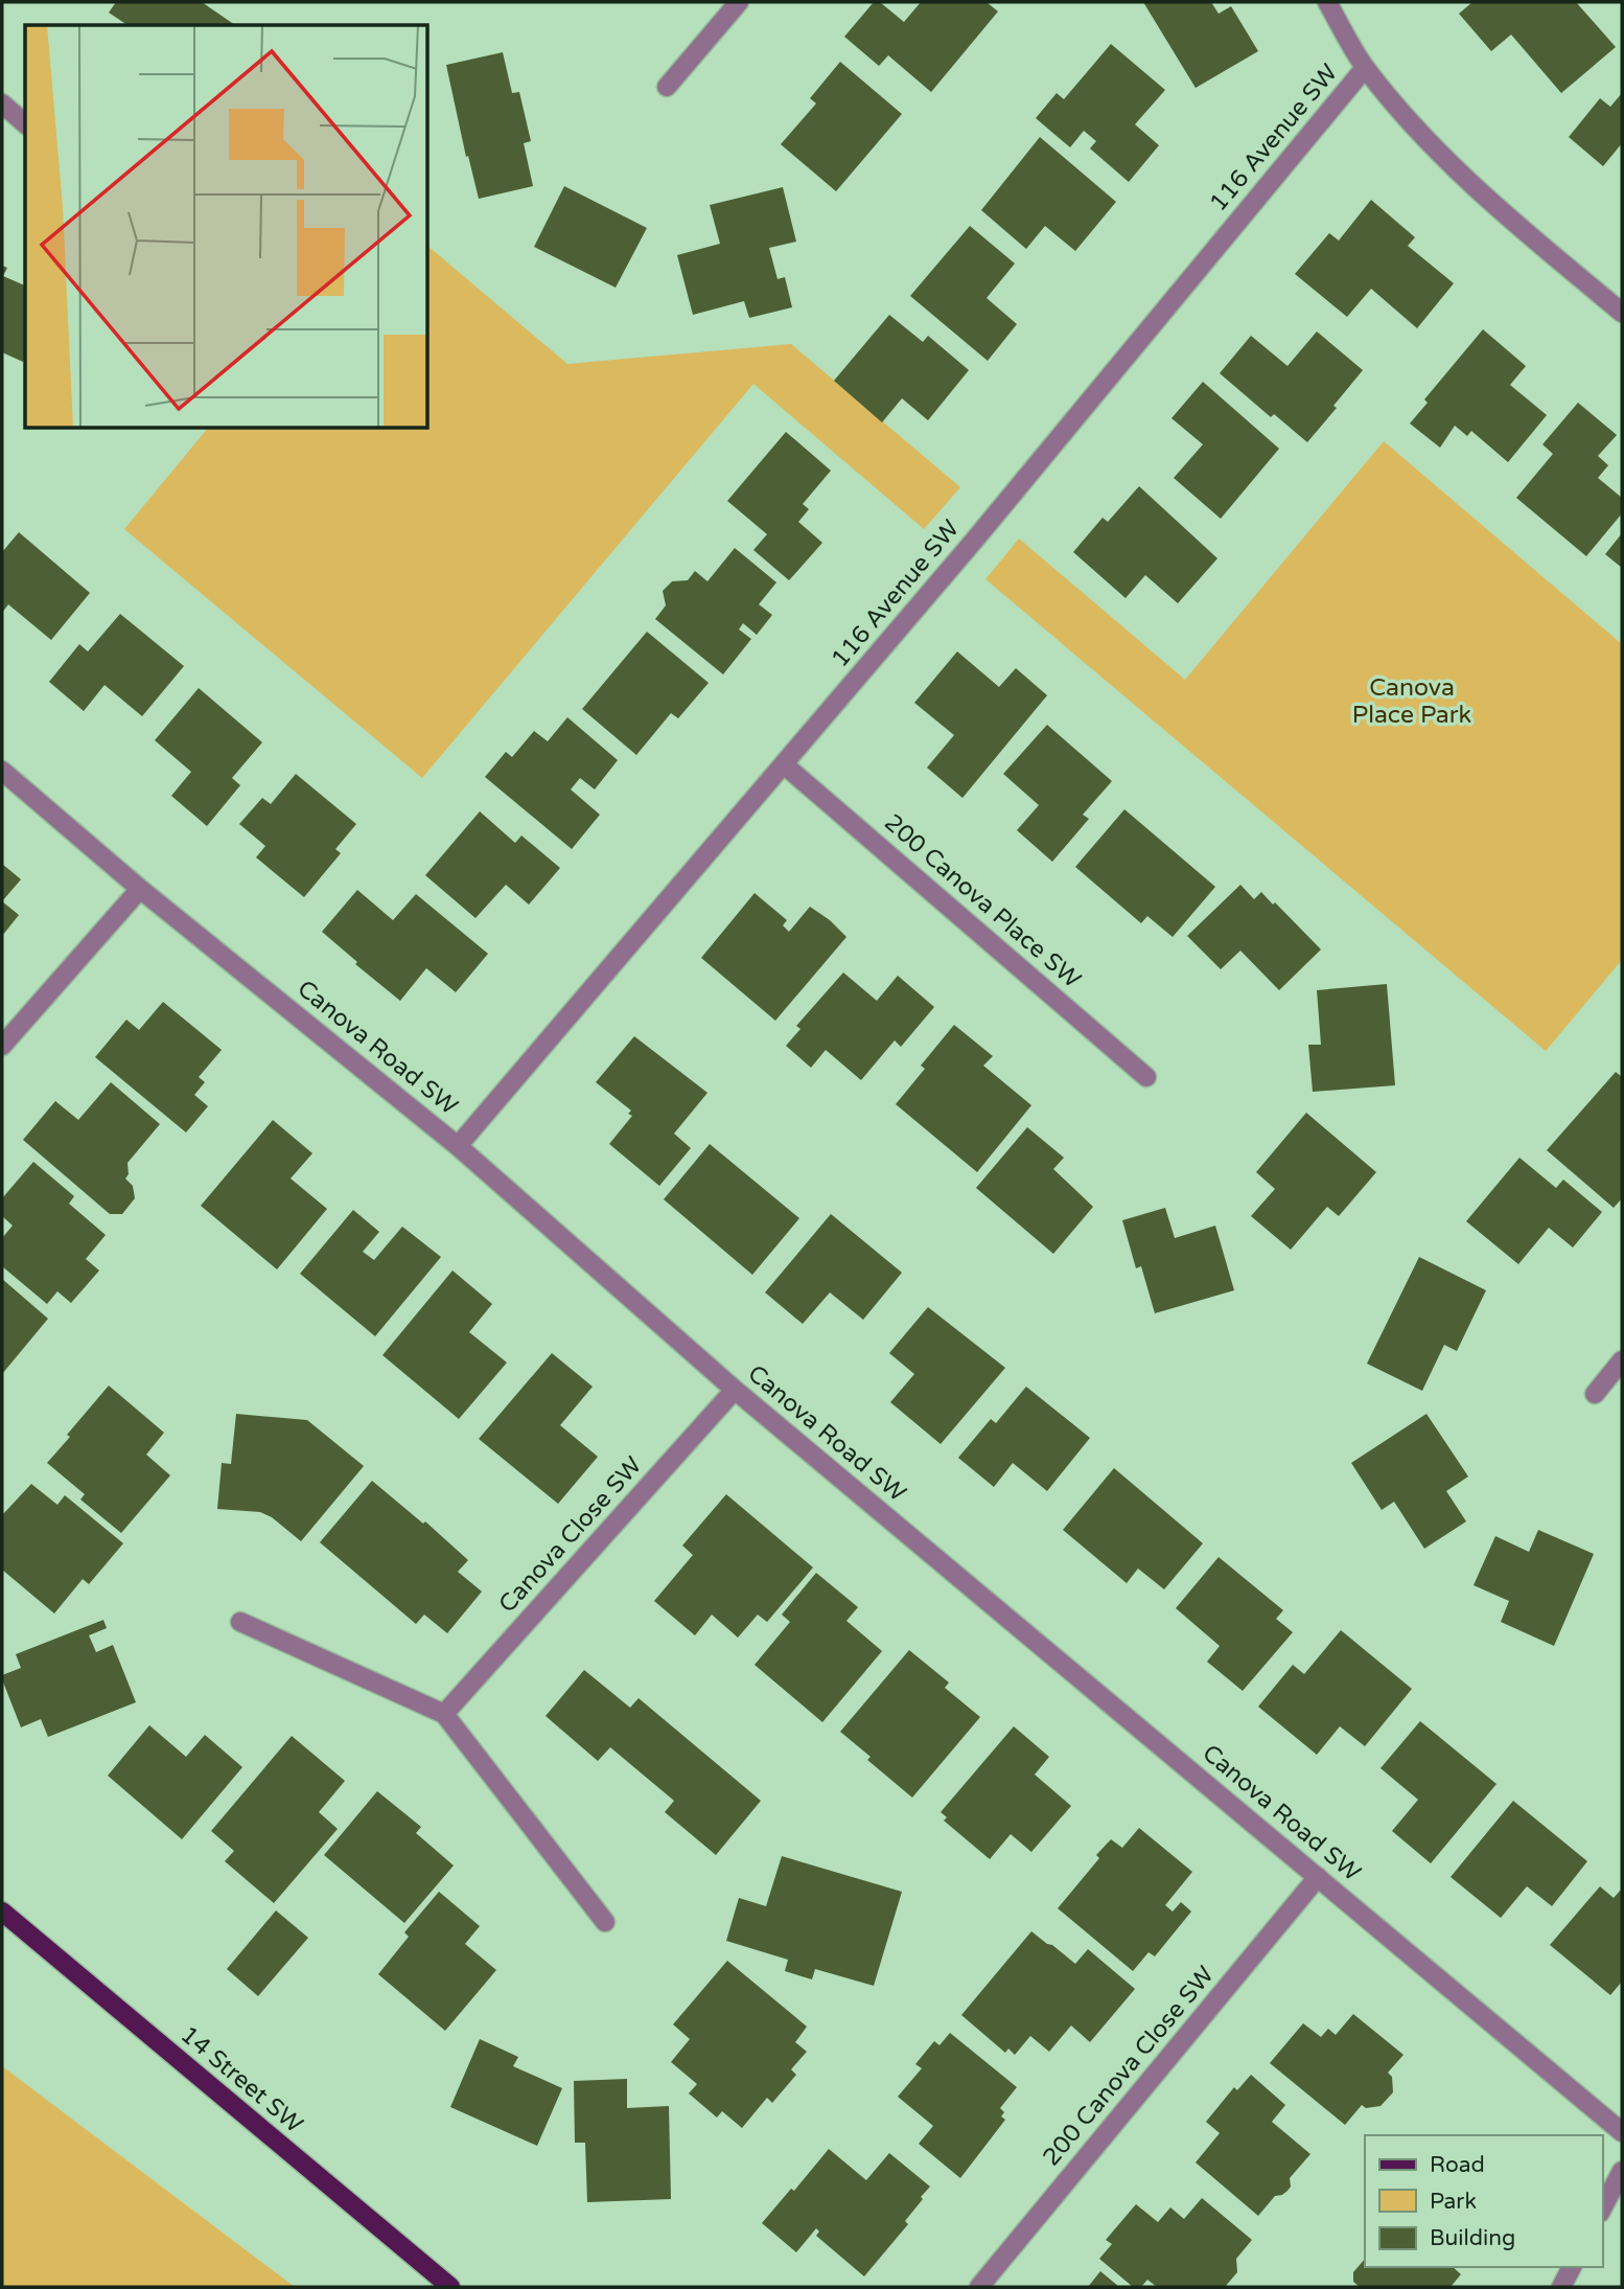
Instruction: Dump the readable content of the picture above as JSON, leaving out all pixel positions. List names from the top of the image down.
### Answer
{
  "streets": {
    "main road": ["14 Street SW"],
    "street": [
      "116 Avenue SW",
      "200 Canova Place SW",
      "Canova Road SW",
      "Canova Close SW",
      "200 Canova Close SW"
    ]
  },
  "crossings": [
    ["116 Avenue SW", "200 Canova Place SW"],
    ["116 Avenue SW", "Canova Road SW"],
    ["Canova Road SW", "Canova Close SW"],
    ["Canova Road SW", "200 Canova Close SW"]
  ],
  "parks": ["Canova Place Park"],
  "legend": ["Road", "Park", "Building"]
}
